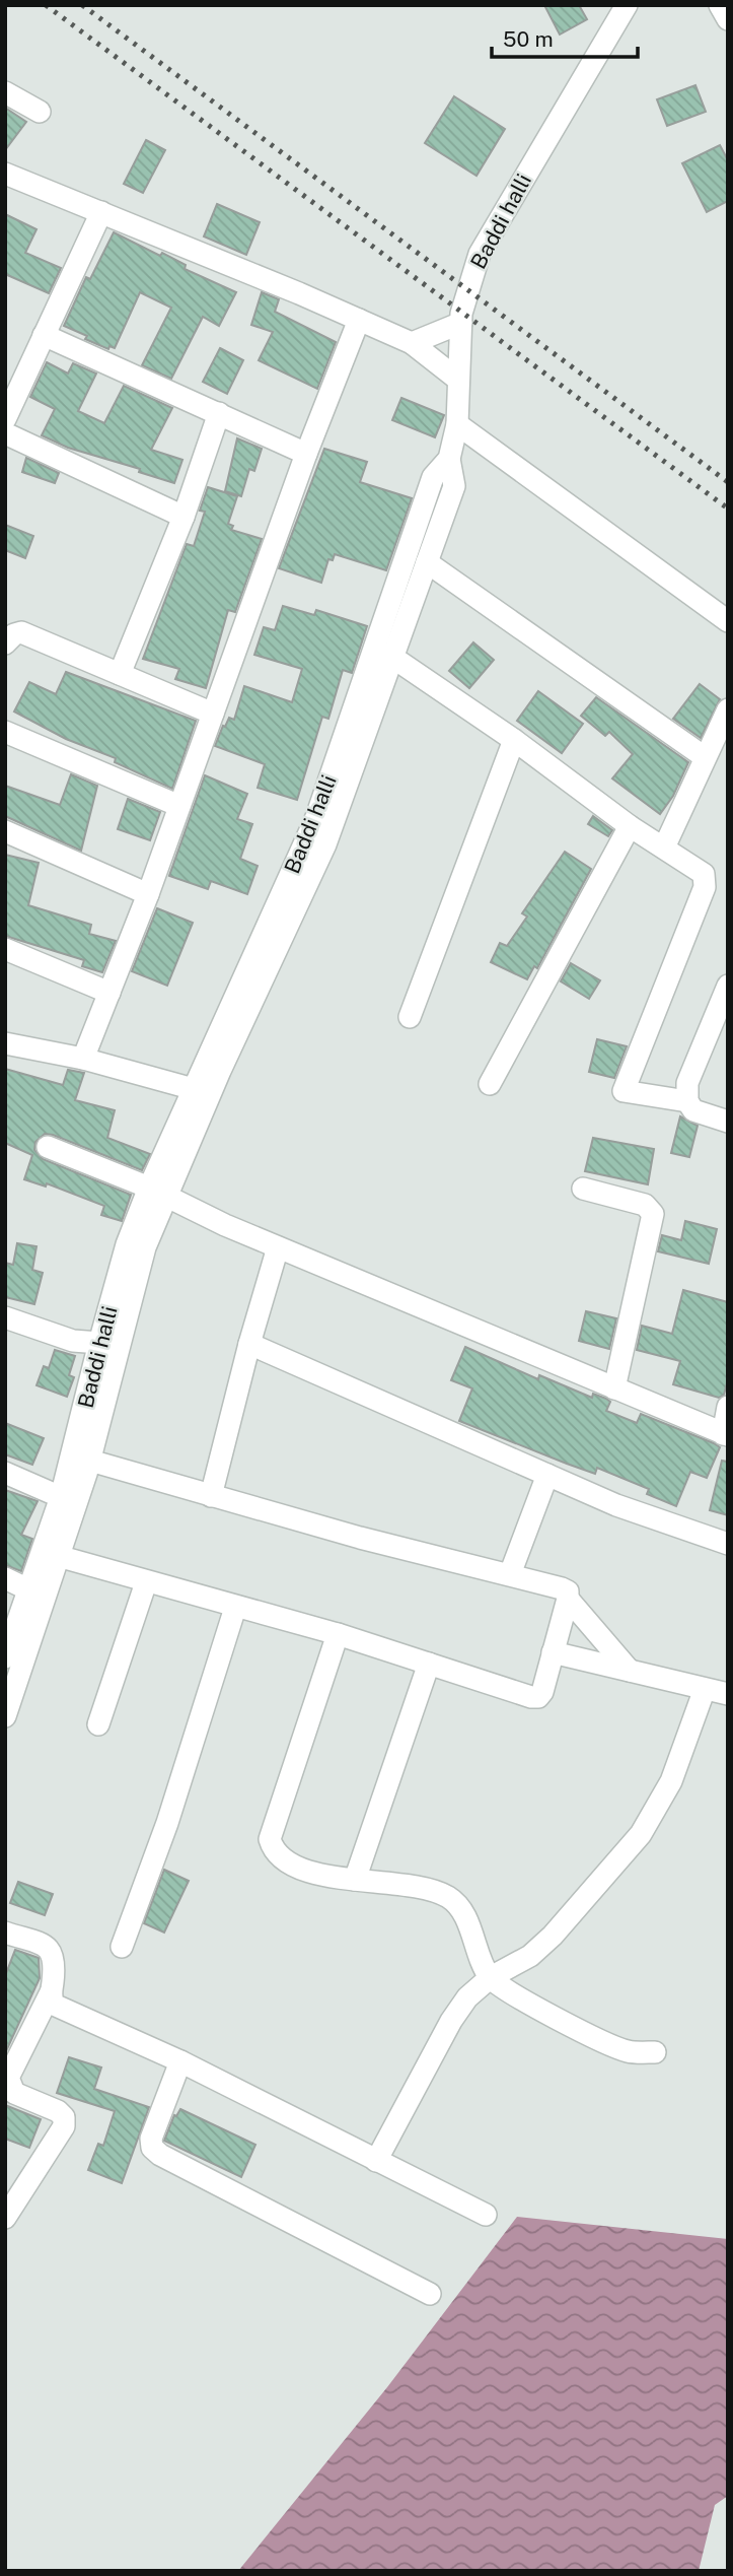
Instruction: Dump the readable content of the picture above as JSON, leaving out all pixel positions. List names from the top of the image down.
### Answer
{
  "streets": {
    "street": ["Baddi halli"]
  },
  "scale_bar": "50 m"
}
